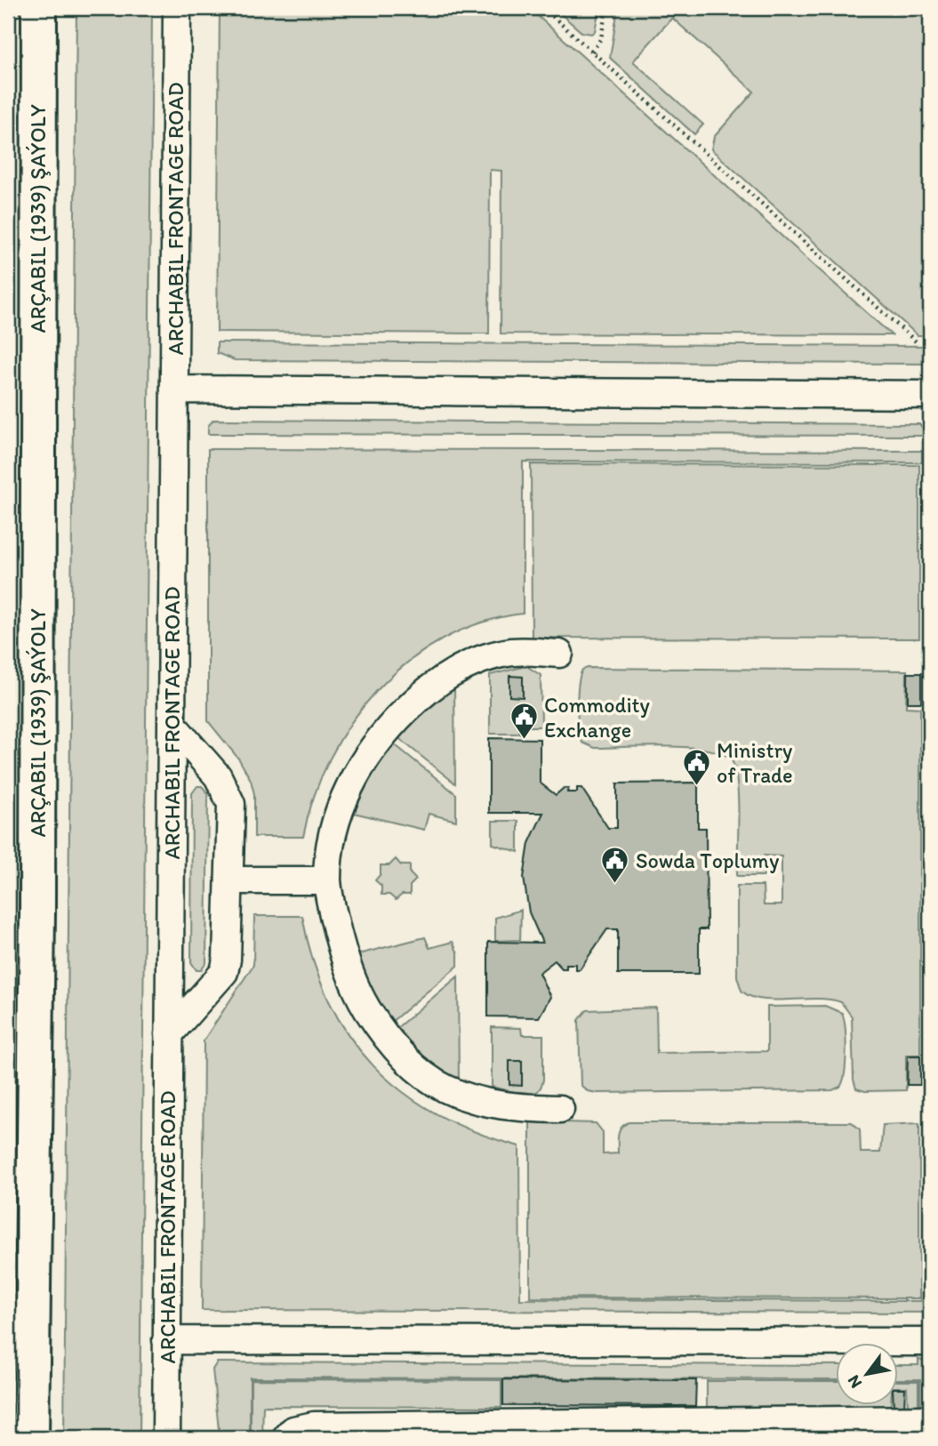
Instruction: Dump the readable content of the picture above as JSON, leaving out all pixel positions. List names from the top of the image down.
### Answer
{
  "streets": {
    "main road": ["ARÇABIL (1939) ŞAÝOLY"],
    "street": ["ARCHABIL FRONTAGE ROAD"]
  },
  "places": {
    "public building": ["Commodity Exchange", "Ministry of Trade", "Sowda Toplumy"]
  },
  "north": "bottom left"
}
